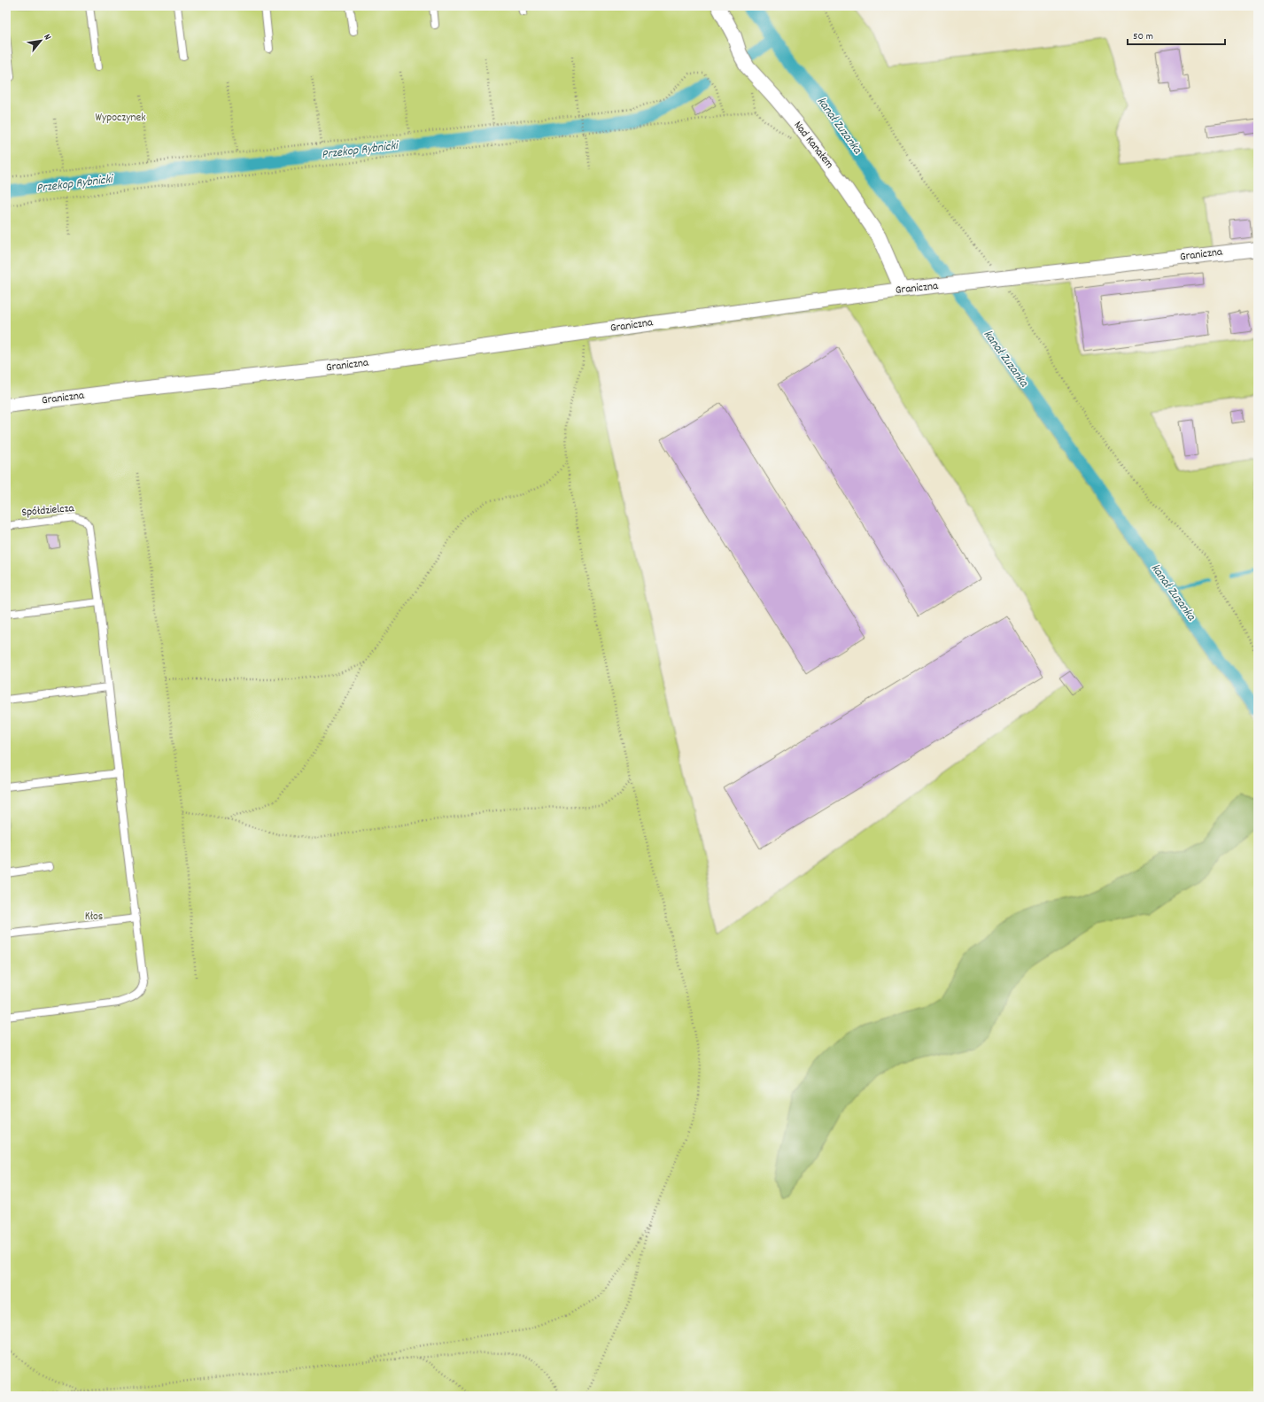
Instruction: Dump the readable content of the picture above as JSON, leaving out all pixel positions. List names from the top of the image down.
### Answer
{
  "streets": {
    "street": ["Nad Kanałem", "Graniczna"],
    "lane": ["Spółdzielcza"]
  },
  "crossings": [
    ["Nad Kanałem", "Graniczna"]
  ],
  "water": ["kanał Zuzanka", "Przekop Rybnicki"],
  "parks": ["Wypoczynek", "Kłos"],
  "scale_bar": "50 m",
  "north": "top right"
}
